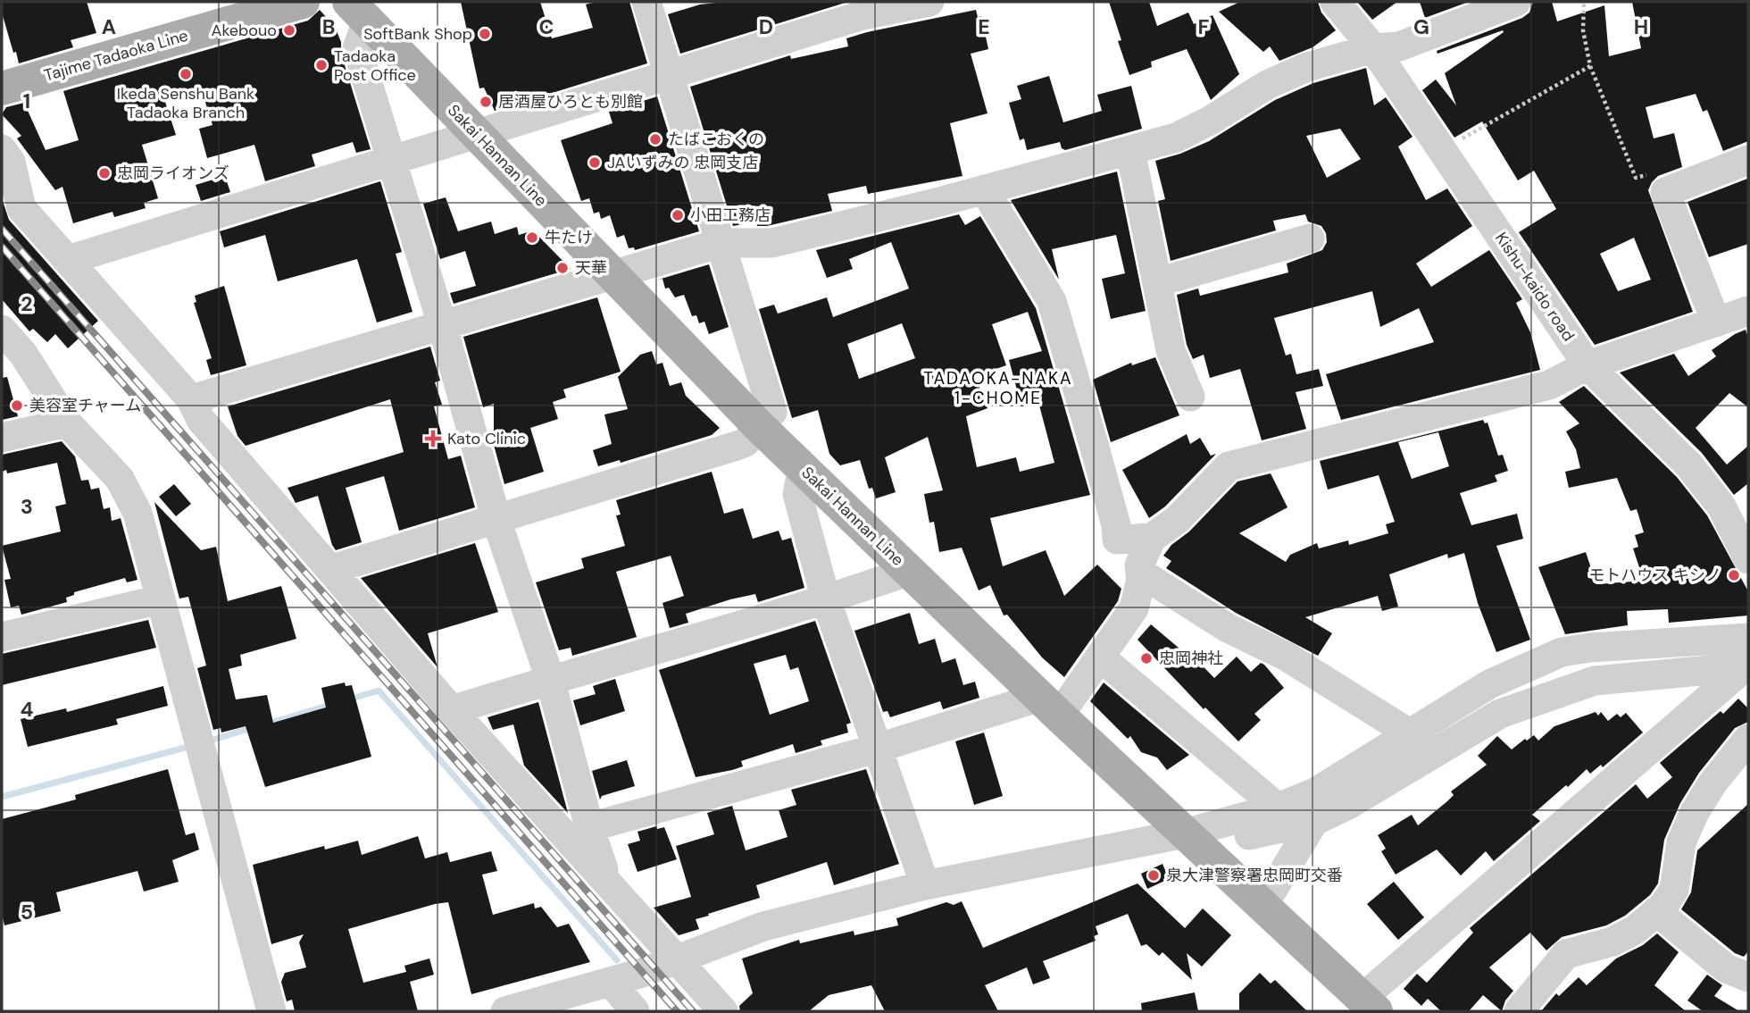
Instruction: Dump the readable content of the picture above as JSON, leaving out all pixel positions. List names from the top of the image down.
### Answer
{
  "streets": {
    "main road": ["Tajime Tadaoka Line", "Sakai Hannan Line"],
    "street": ["Kishu-kaido road"]
  },
  "districts": ["TADAOKA-NAKA 1-CHOME"],
  "places": {
    "other": [
      "Akebouo",
      "SoftBank Shop",
      "Tadaoka Post Office",
      "Ikeda Senshu Bank Tadaoka Branch",
      "居酒屋ひろとも別館",
      "たばこおくの",
      "JAいずみの 忠岡支店",
      "忠岡ライオンズ",
      "小田工務店",
      "牛たけ",
      "天華",
      "美容室チャーム",
      "モトハウス キシノ",
      "忠岡神社",
      "泉大津警察署忠岡町交番"
    ],
    "health": ["Kato Clinic"]
  },
  "grid": {
    "columns": [
      "A",
      "B",
      "C",
      "D",
      "E",
      "F",
      "G",
      "H"
    ],
    "rows": [
      "1",
      "2",
      "3",
      "4",
      "5"
    ]
  }
}
